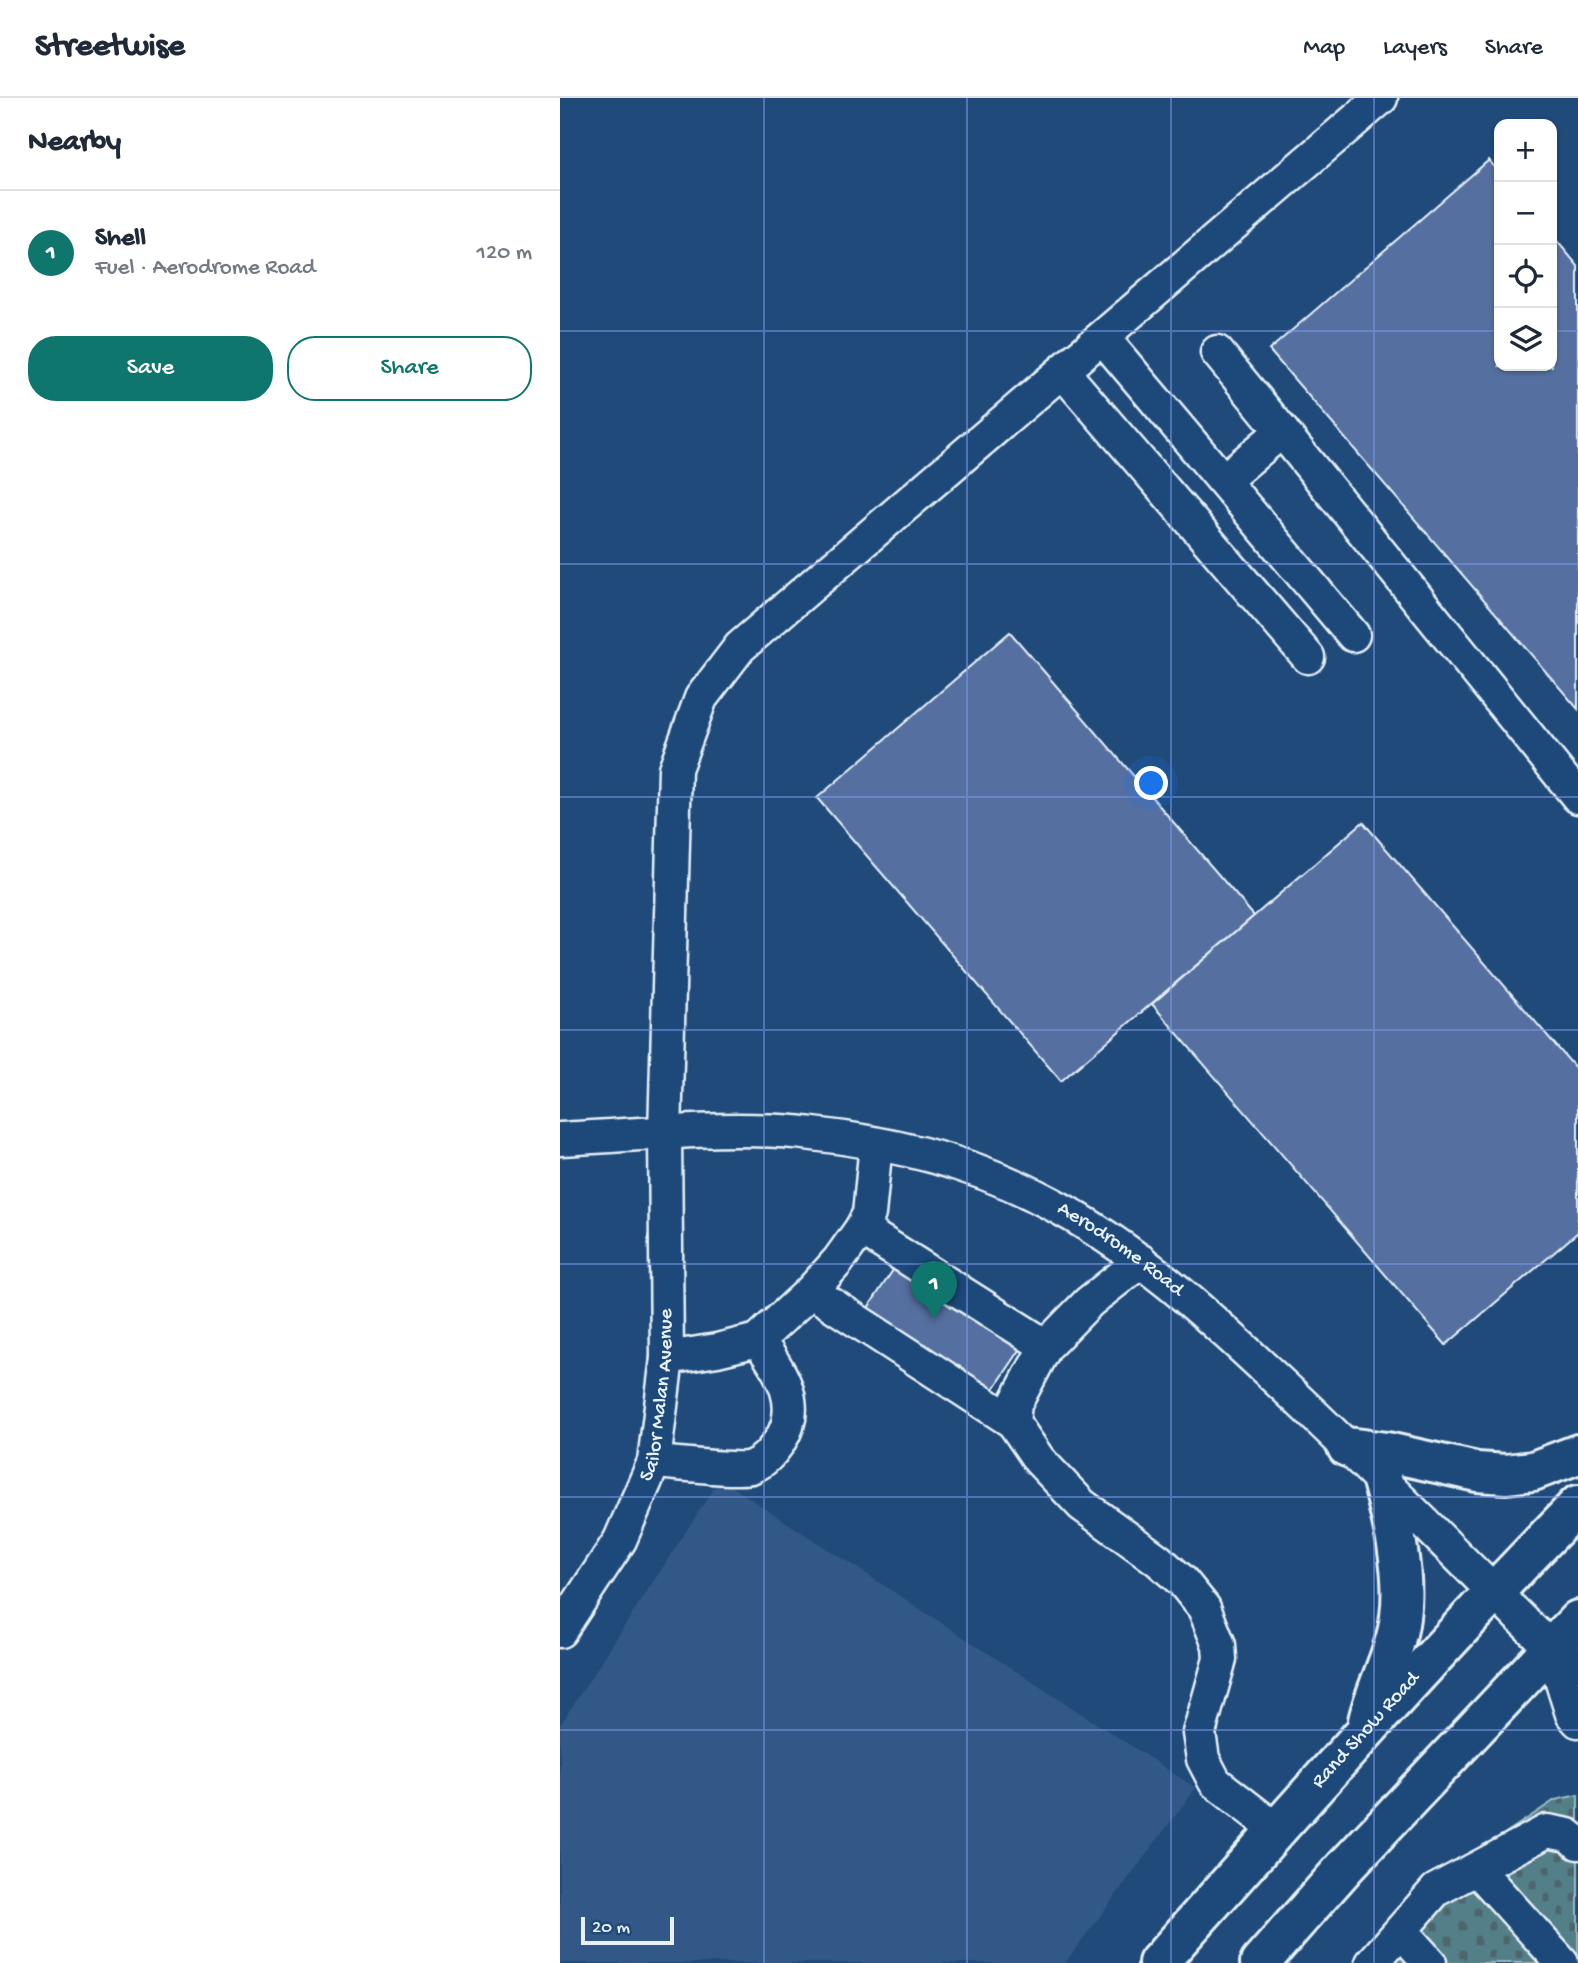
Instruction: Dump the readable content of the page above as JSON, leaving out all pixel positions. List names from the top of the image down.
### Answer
{
  "streets": {
    "main road": ["Rand Show Road"],
    "street": ["Aerodrome Road", "Sailor Malan Avenue"]
  },
  "crossings": [
    ["Aerodrome Road", "Sailor Malan Avenue"],
    ["Aerodrome Road", "Rand Show Road"]
  ],
  "scale_bar": "20 m",
  "page": {
    "header": "Streetwise",
    "nav": ["Map", "Layers", "Share"],
    "heading": "Nearby",
    "map_buttons": ["+", "−"],
    "list": [
      {
        "mark": "1",
        "name": "Shell",
        "note": "Fuel · Aerodrome Road",
        "value": "120 m"
      }
    ],
    "buttons": ["Save", "Share"],
    "pins": "1",
    "scale": "20 m"
  }
}
